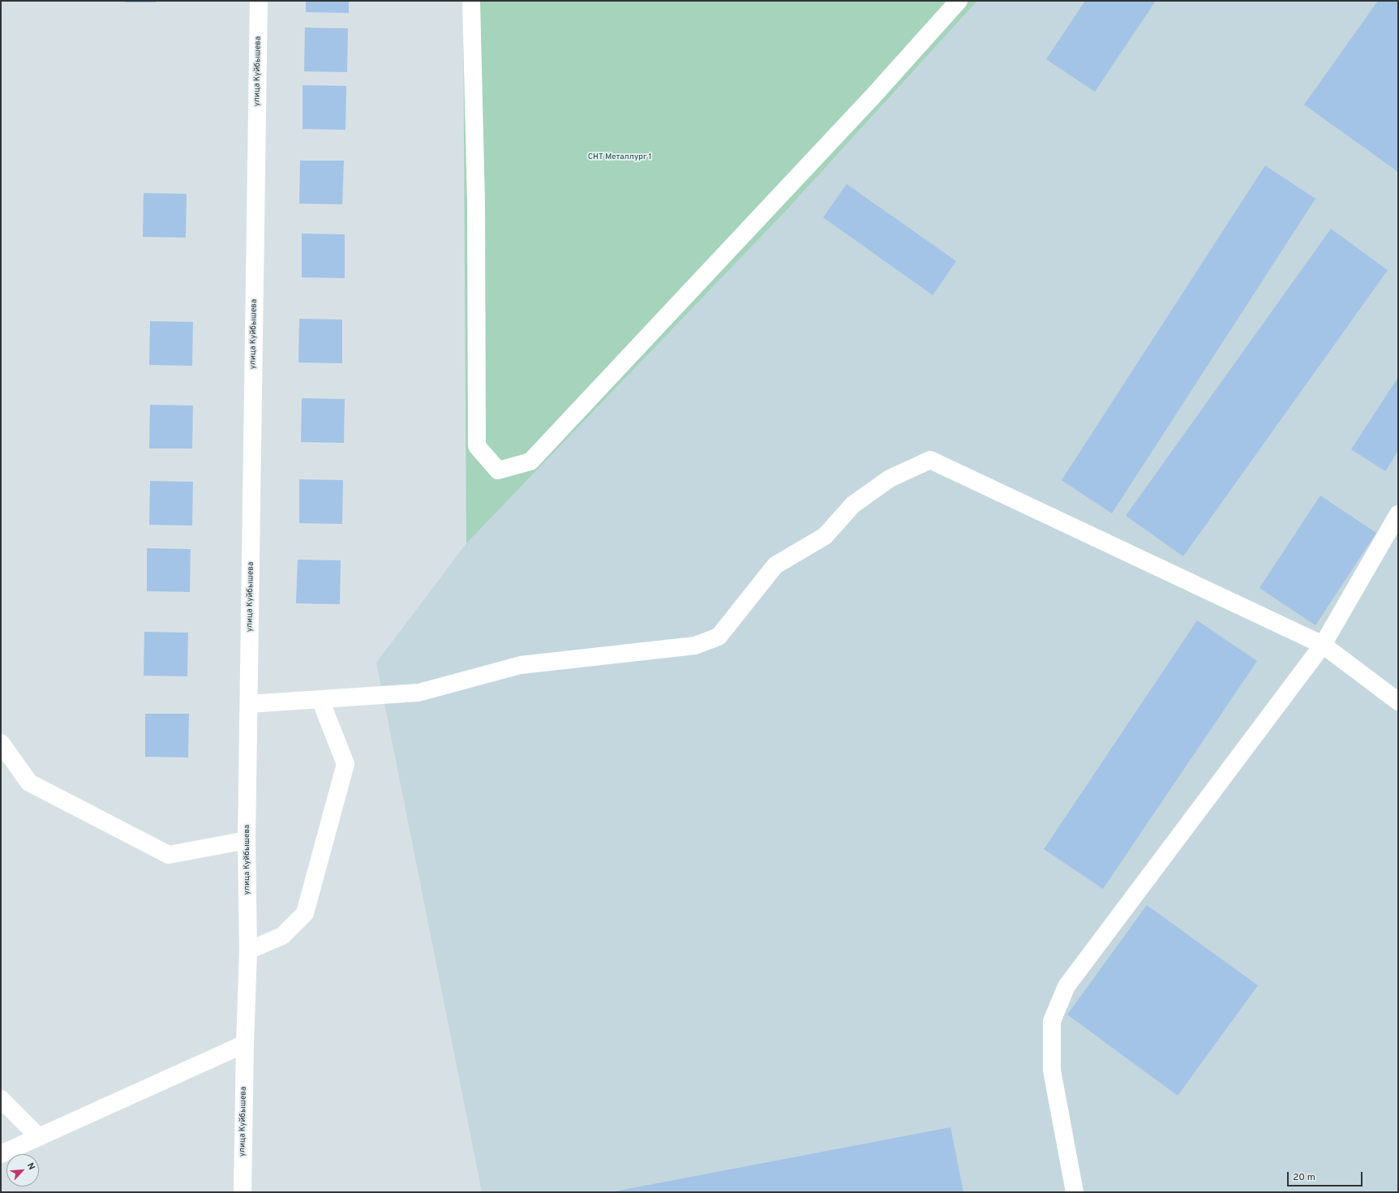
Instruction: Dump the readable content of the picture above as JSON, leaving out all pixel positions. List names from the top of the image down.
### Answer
{
  "streets": {
    "main road": ["улица Куйбышева"]
  },
  "parks": ["СНТ Металлург 1"],
  "scale_bar": "20 m",
  "north": "top right"
}
